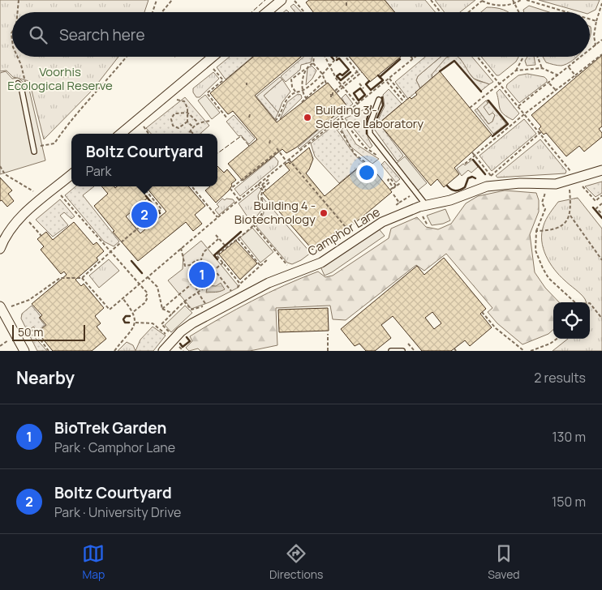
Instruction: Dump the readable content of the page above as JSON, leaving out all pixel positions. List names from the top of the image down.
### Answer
{
  "streets": {
    "street": ["Camphor Lane"]
  },
  "parks": ["Voorhis Ecological Reserve"],
  "places": ["Building 3 - Science Laboratory", "Building 4 - Biotechnology"],
  "scale_bar": "50 m",
  "page": {
    "search": "Search here",
    "popup": ["Boltz Courtyard", "Park"],
    "pins": ["2", "1"],
    "scale": "50 m",
    "heading": ["Nearby", "2 results"],
    "list": [
      {
        "mark": "1",
        "name": "BioTrek Garden",
        "note": "Park · Camphor Lane",
        "value": "130 m"
      },
      {
        "mark": "2",
        "name": "Boltz Courtyard",
        "note": "Park · University Drive",
        "value": "150 m"
      }
    ],
    "nav": ["Map", "Directions", "Saved"]
  }
}
